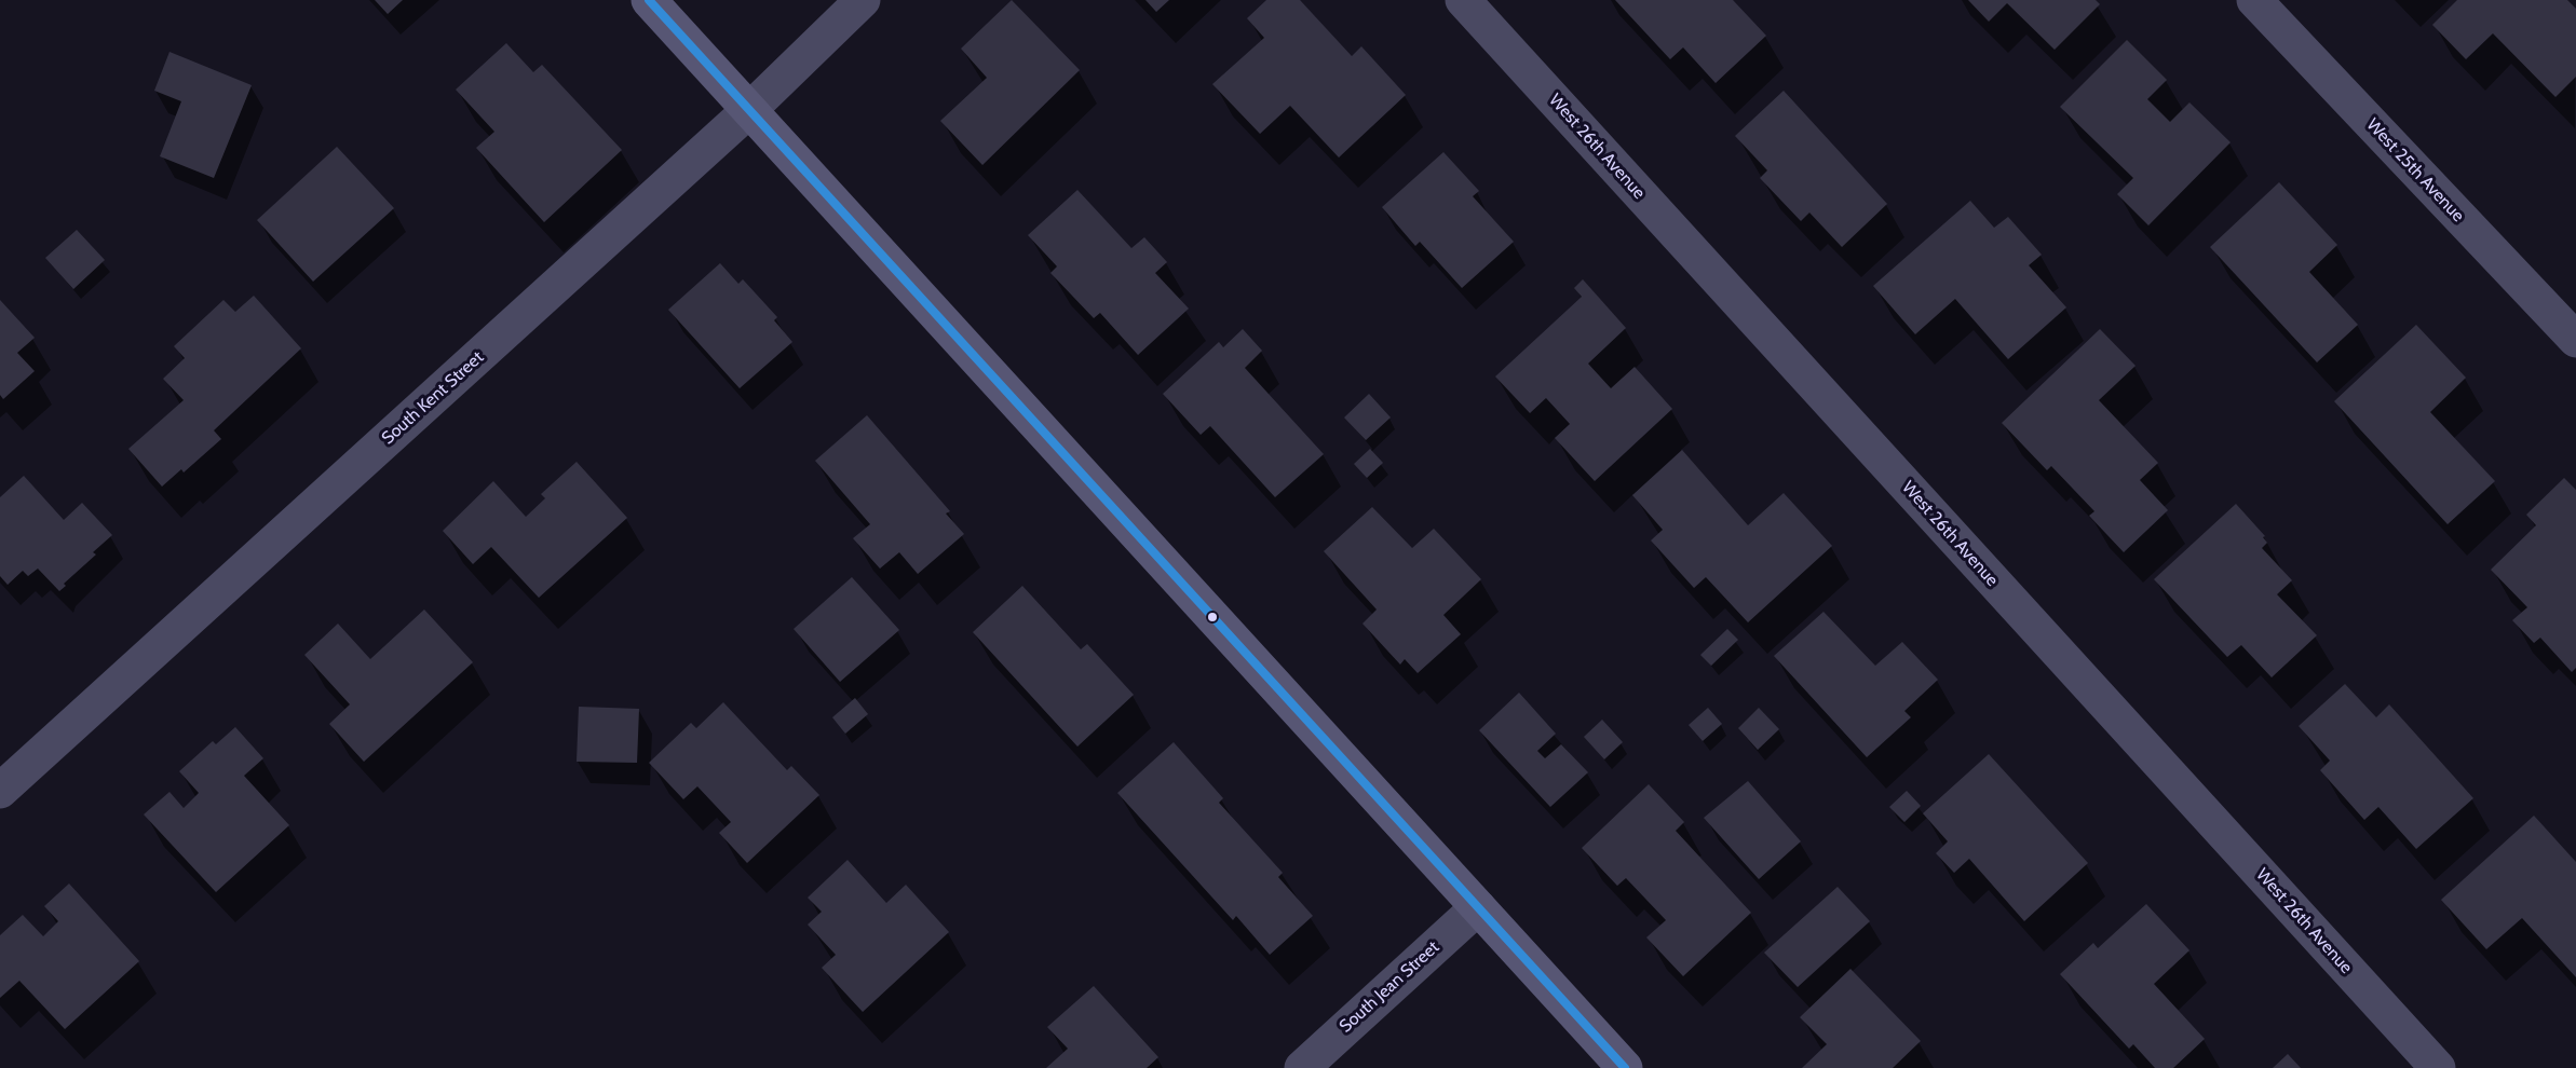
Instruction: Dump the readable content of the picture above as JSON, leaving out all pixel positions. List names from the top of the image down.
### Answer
{
  "streets": {
    "street": [
      "West 26th Avenue",
      "West 25th Avenue",
      "South Kent Street",
      "South Jean Street"
    ]
  }
}
